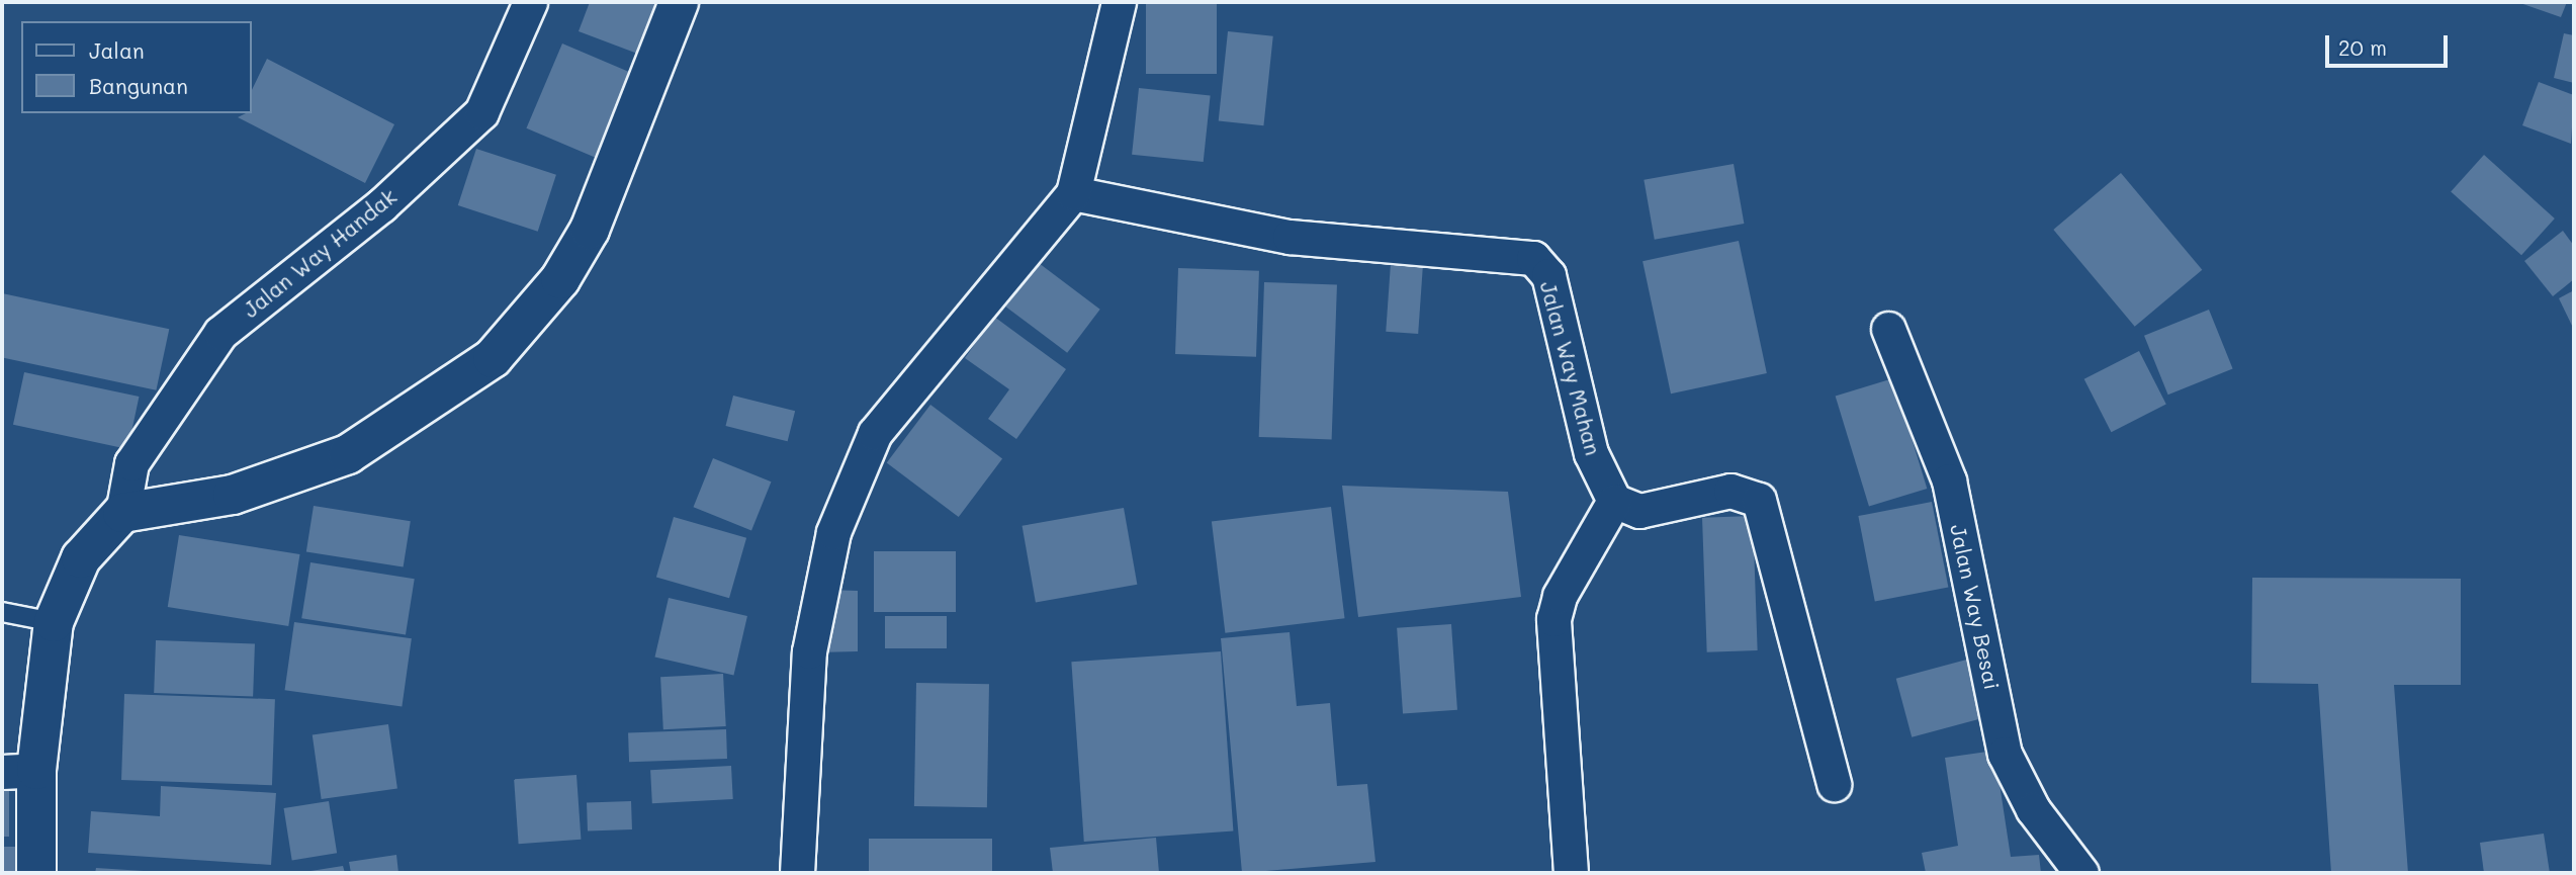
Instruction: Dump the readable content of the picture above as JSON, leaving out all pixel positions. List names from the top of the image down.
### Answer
{
  "streets": {
    "street": ["Jalan Way Handak", "Jalan Way Mahan", "Jalan Way Besai"]
  },
  "legend": ["Jalan", "Bangunan"],
  "scale_bar": "20 m"
}
